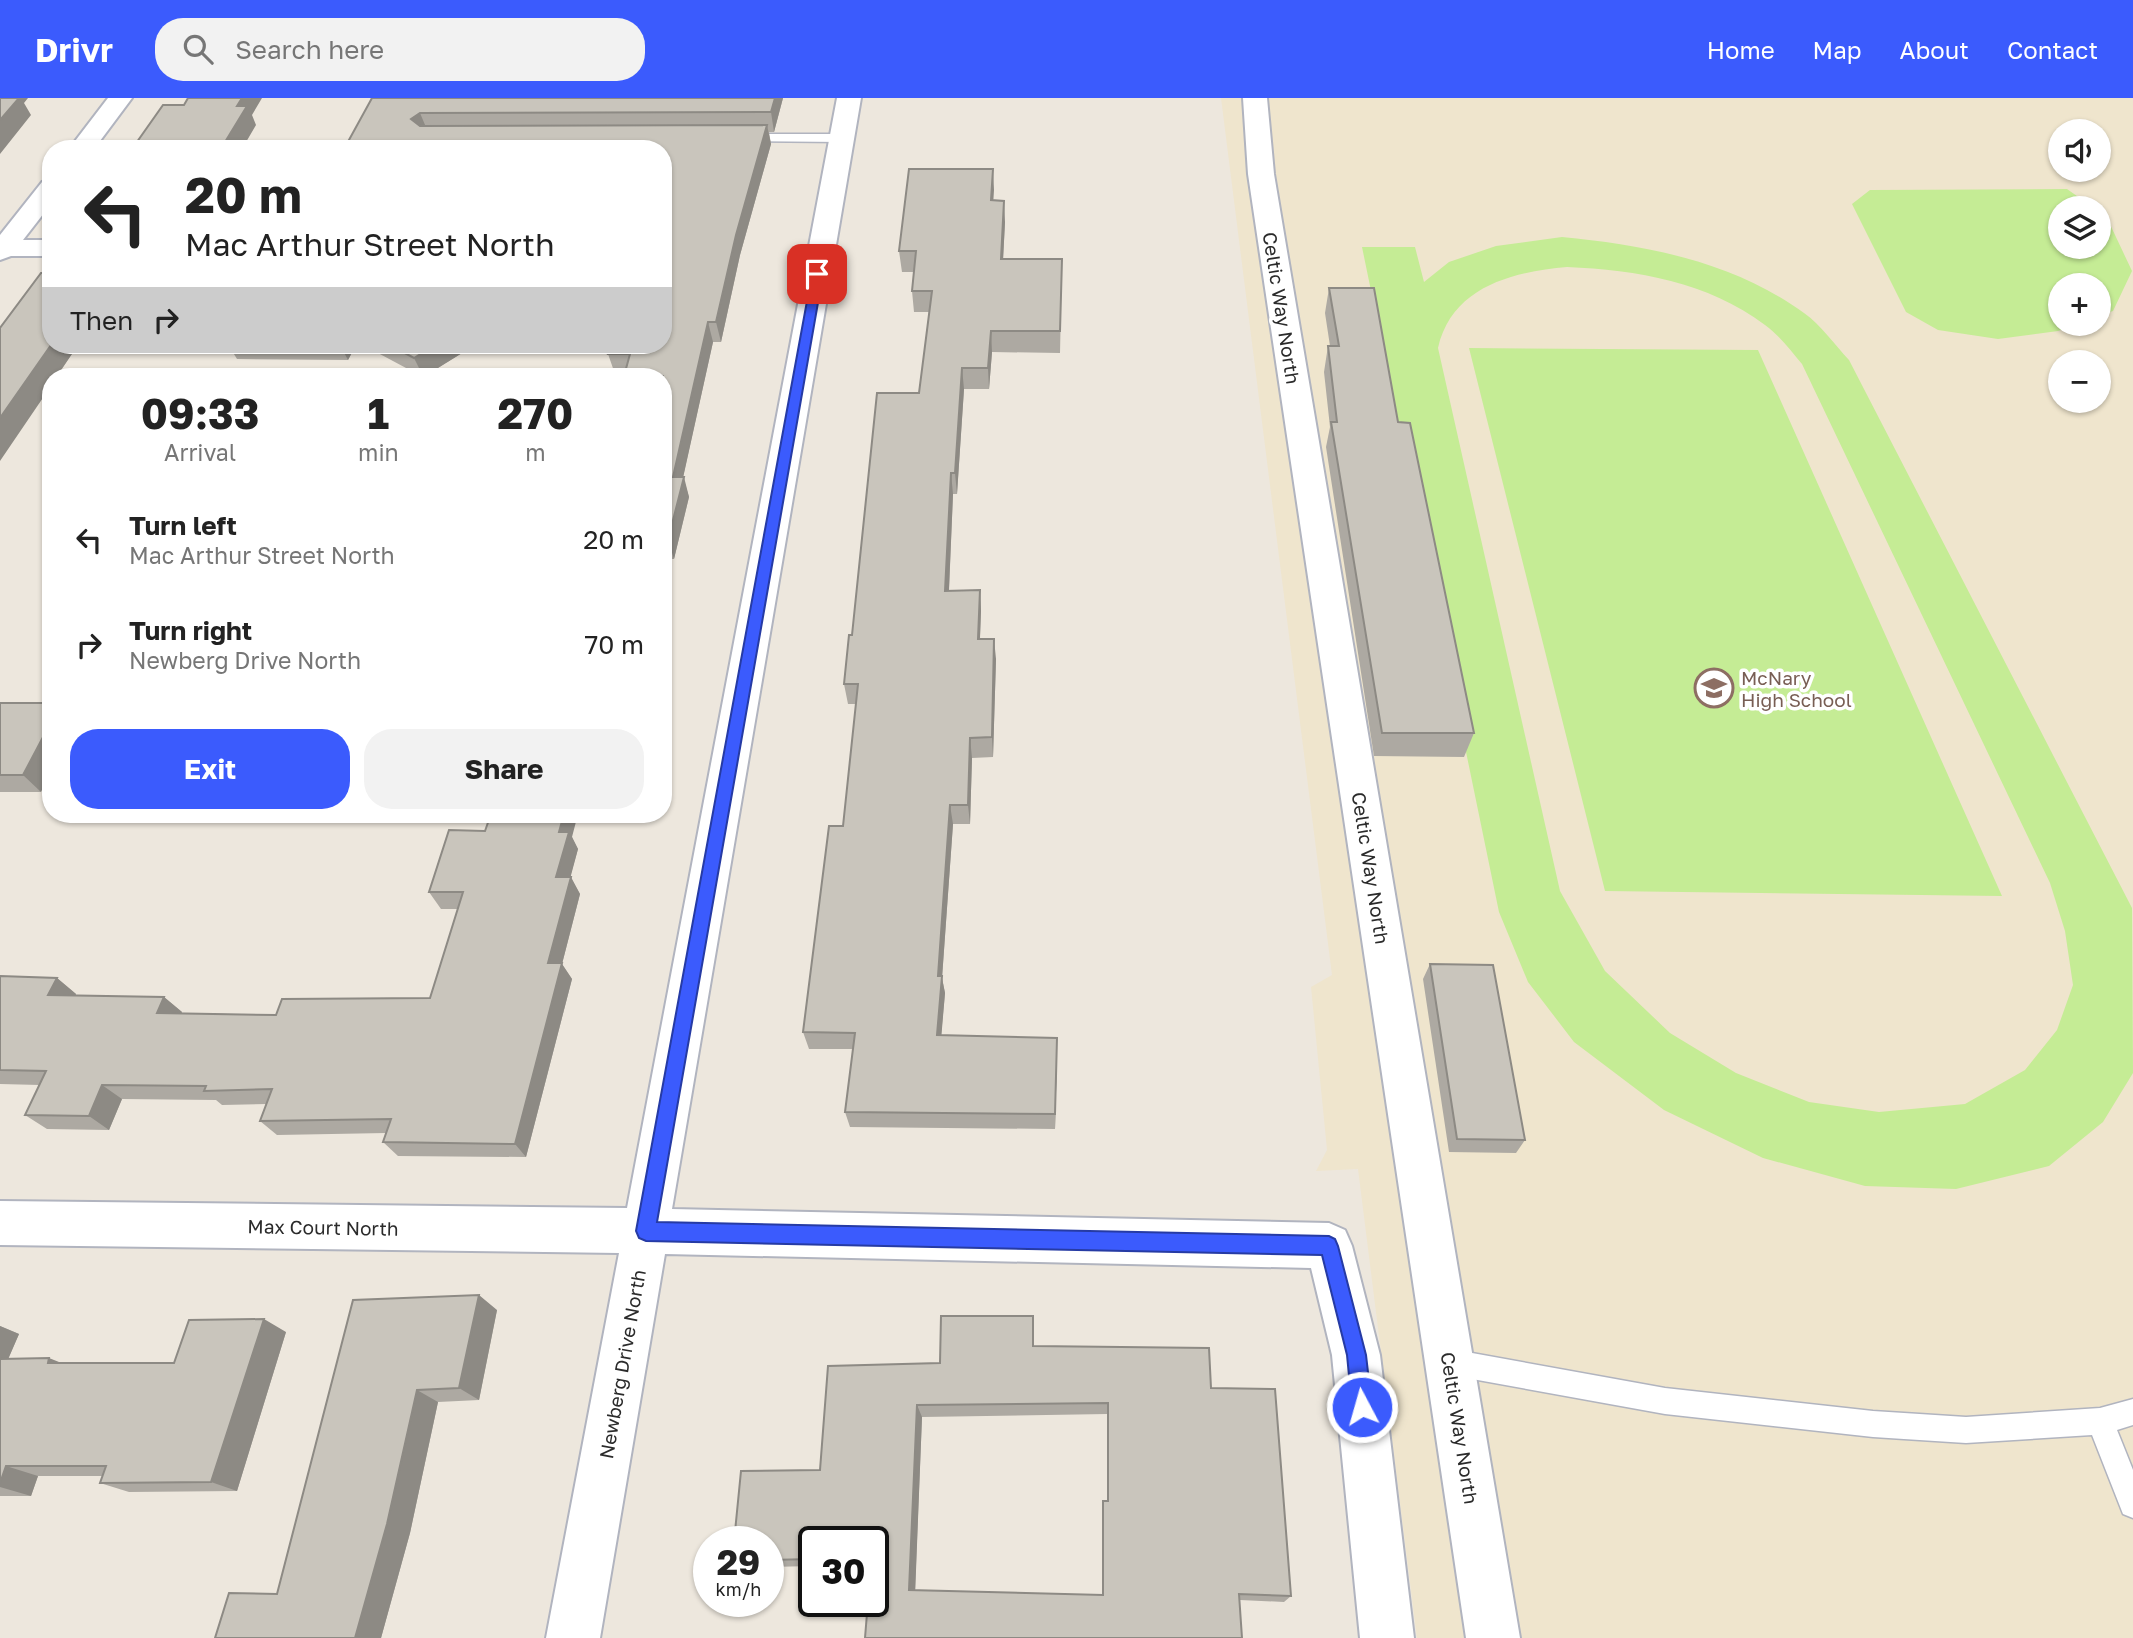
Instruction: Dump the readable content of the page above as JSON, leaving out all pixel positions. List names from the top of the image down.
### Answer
{
  "streets": {
    "street": ["Celtic Way North", "Max Court North", "Newberg Drive North"]
  },
  "crossings": [
    ["Max Court North", "Newberg Drive North"]
  ],
  "places": {
    "school or university": ["McNary High School"]
  },
  "page": {
    "header": "Drivr",
    "search": "Search here",
    "nav": [
      "Home",
      "Map",
      "About",
      "Contact"
    ],
    "map_buttons": ["+", "−"],
    "turn": ["20 m", "Mac Arthur Street North"],
    "then": "Then",
    "eta": [
      "09:33",
      "Arrival",
      "1",
      "min",
      "270",
      "m"
    ],
    "list": [
      {
        "name": "Turn left",
        "note": "Mac Arthur Street North",
        "value": "20 m"
      },
      {
        "name": "Turn right",
        "note": "Newberg Drive North",
        "value": "70 m"
      }
    ],
    "buttons": ["Exit", "Share"],
    "speed": "29 km/h",
    "limit": "30"
  }
}
